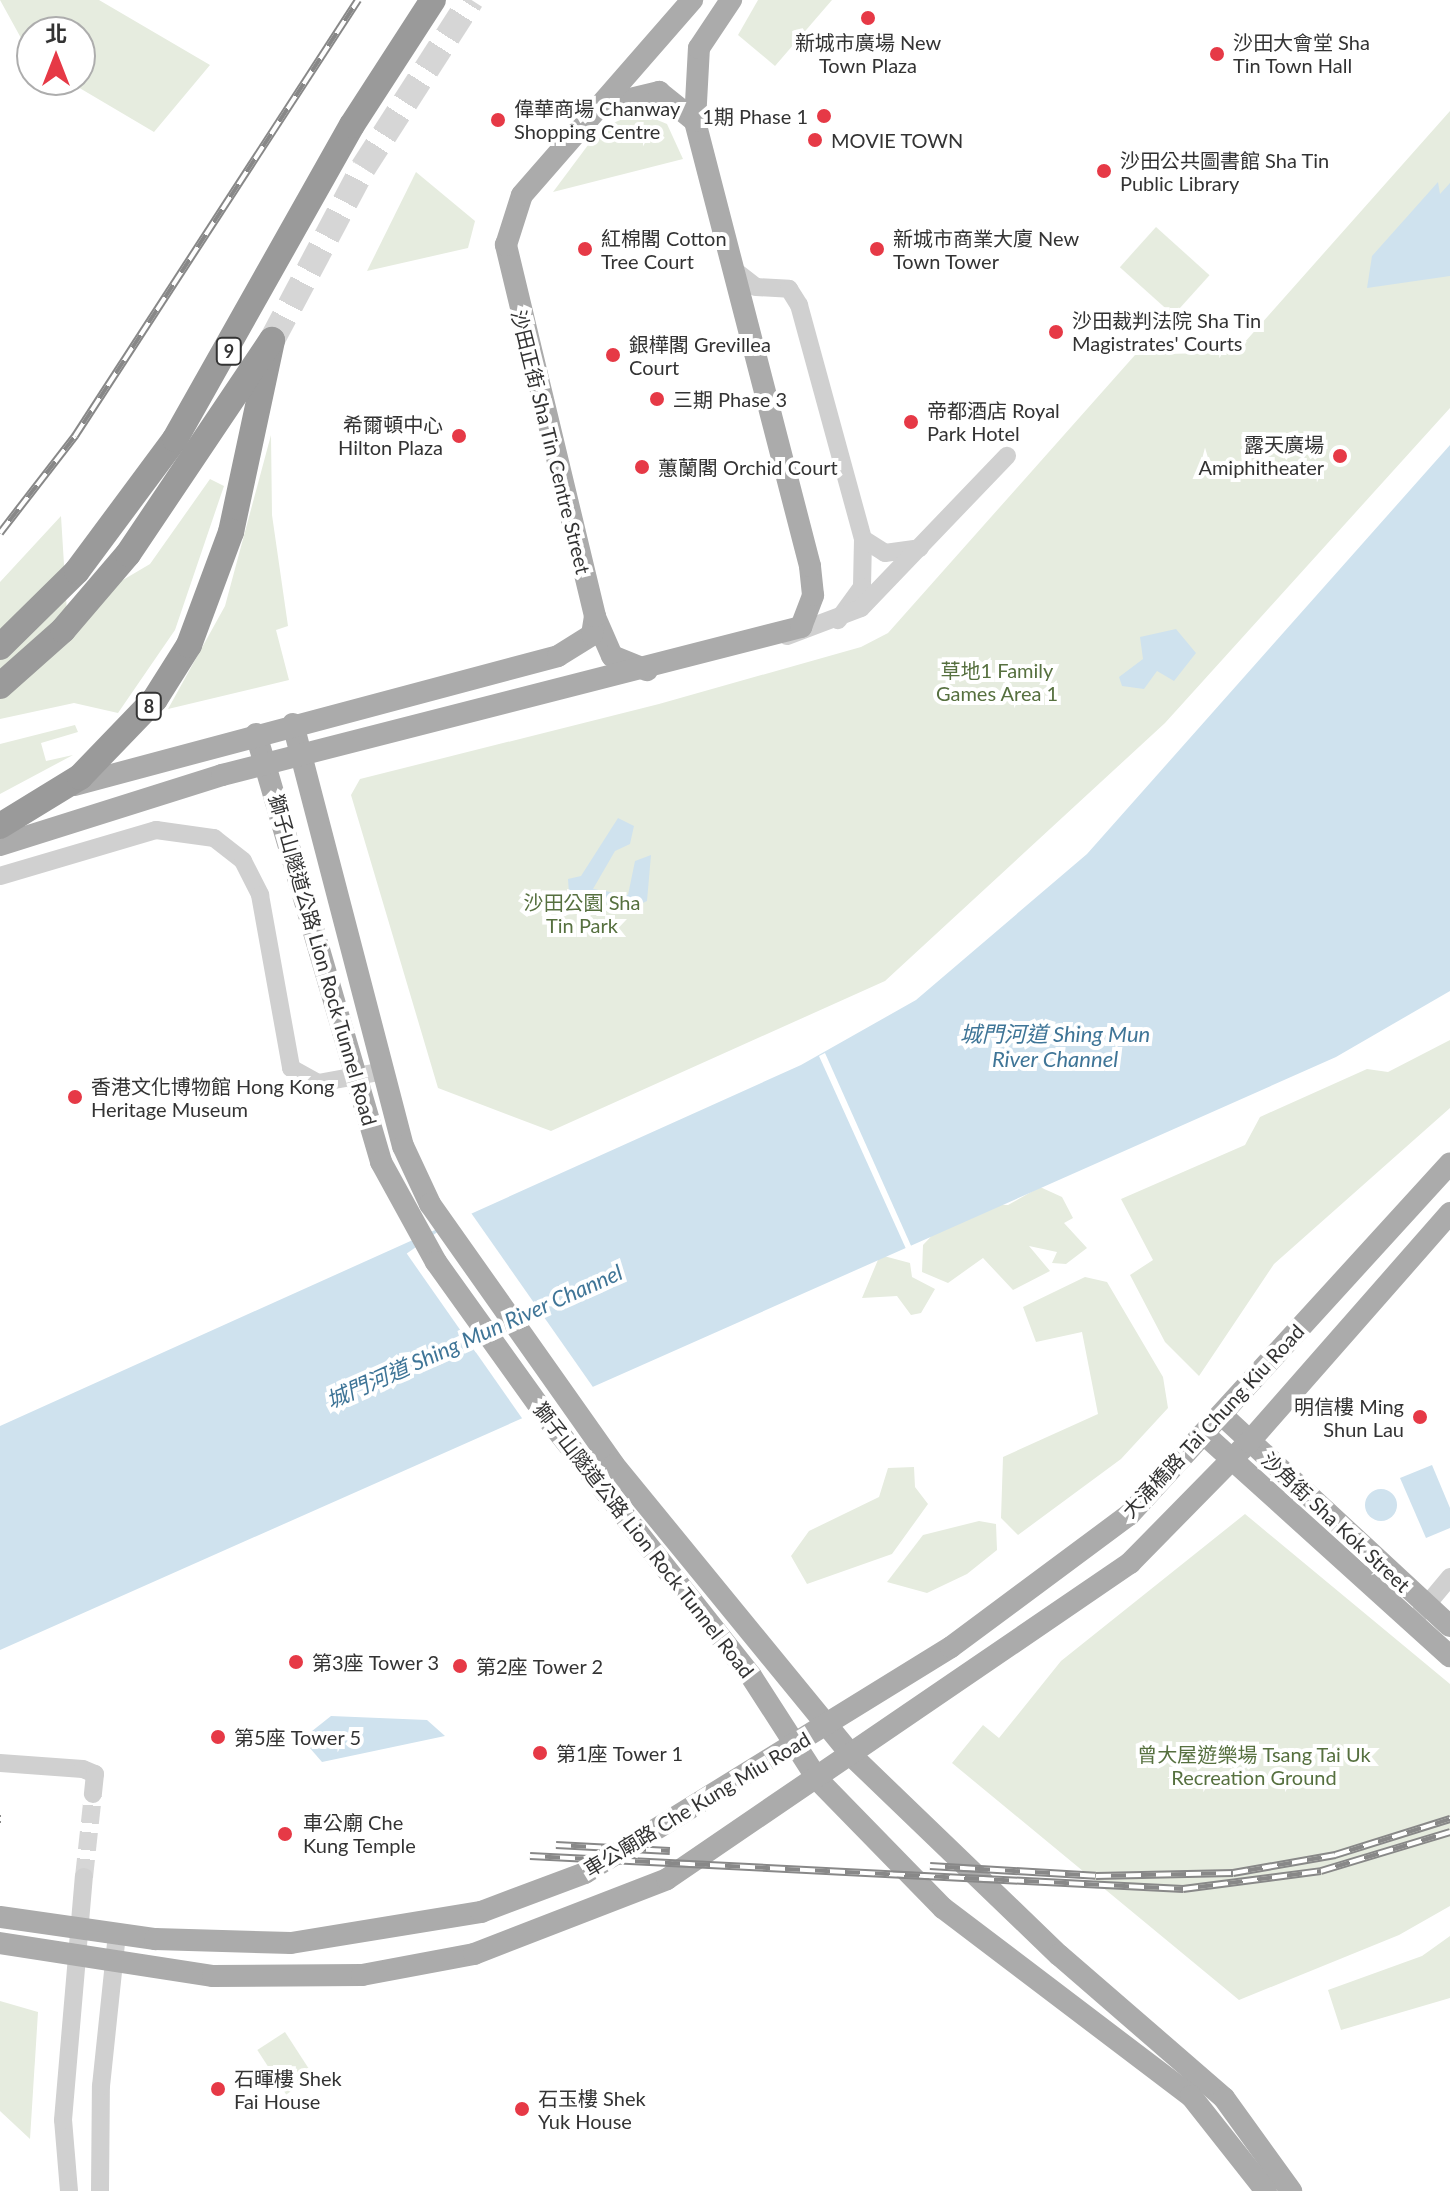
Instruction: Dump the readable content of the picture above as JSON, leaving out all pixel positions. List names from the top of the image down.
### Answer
{
  "streets": {
    "highway": ["9", "8"],
    "main road": [
      "沙田正街 Sha Tin Centre Street",
      "獅子山隧道公路 Lion Rock Tunnel Road",
      "大涌橋路 Tai Chung Kiu Road",
      "沙角街 Sha Kok Street",
      "車公廟路 Che Kung Miu Road"
    ]
  },
  "crossings": [
    ["9", "8"],
    ["獅子山隧道公路 Lion Rock Tunnel Road", "大涌橋路 Tai Chung Kiu Road"],
    ["獅子山隧道公路 Lion Rock Tunnel Road", "車公廟路 Che Kung Miu Road"],
    ["大涌橋路 Tai Chung Kiu Road", "沙角街 Sha Kok Street"],
    ["大涌橋路 Tai Chung Kiu Road", "車公廟路 Che Kung Miu Road"]
  ],
  "water": ["城門河道 Shing Mun River Channel"],
  "parks": ["草地1 Family Games Area 1", "沙田公園 Sha Tin Park", "曾大屋遊樂場 Tsang Tai Uk Recreation Ground"],
  "places": [
    "新城市廣場 New Town Plaza",
    "沙田大會堂 Sha Tin Town Hall",
    "1期 Phase 1",
    "偉華商場 Chanway Shopping Centre",
    "MOVIE TOWN",
    "沙田公共圖書館 Sha Tin Public Library",
    "紅棉閣 Cotton Tree Court",
    "新城市商業大廈 New Town Tower",
    "沙田裁判法院 Sha Tin Magistrates' Courts",
    "銀樺閣 Grevillea Court",
    "三期 Phase 3",
    "帝都酒店 Royal Park Hotel",
    "希爾頓中心 Hilton Plaza",
    "露天廣場 Amiphitheater",
    "蕙蘭閣 Orchid Court",
    "香港文化博物館 Hong Kong Heritage Museum",
    "明信樓 Ming Shun Lau",
    "第3座 Tower 3",
    "第2座 Tower 2",
    "第5座 Tower 5",
    "第1座 Tower 1",
    "車公廟 Che Kung Temple",
    "石暉樓 Shek Fai House",
    "石玉樓 Shek Yuk House"
  ],
  "north": "top"
}
